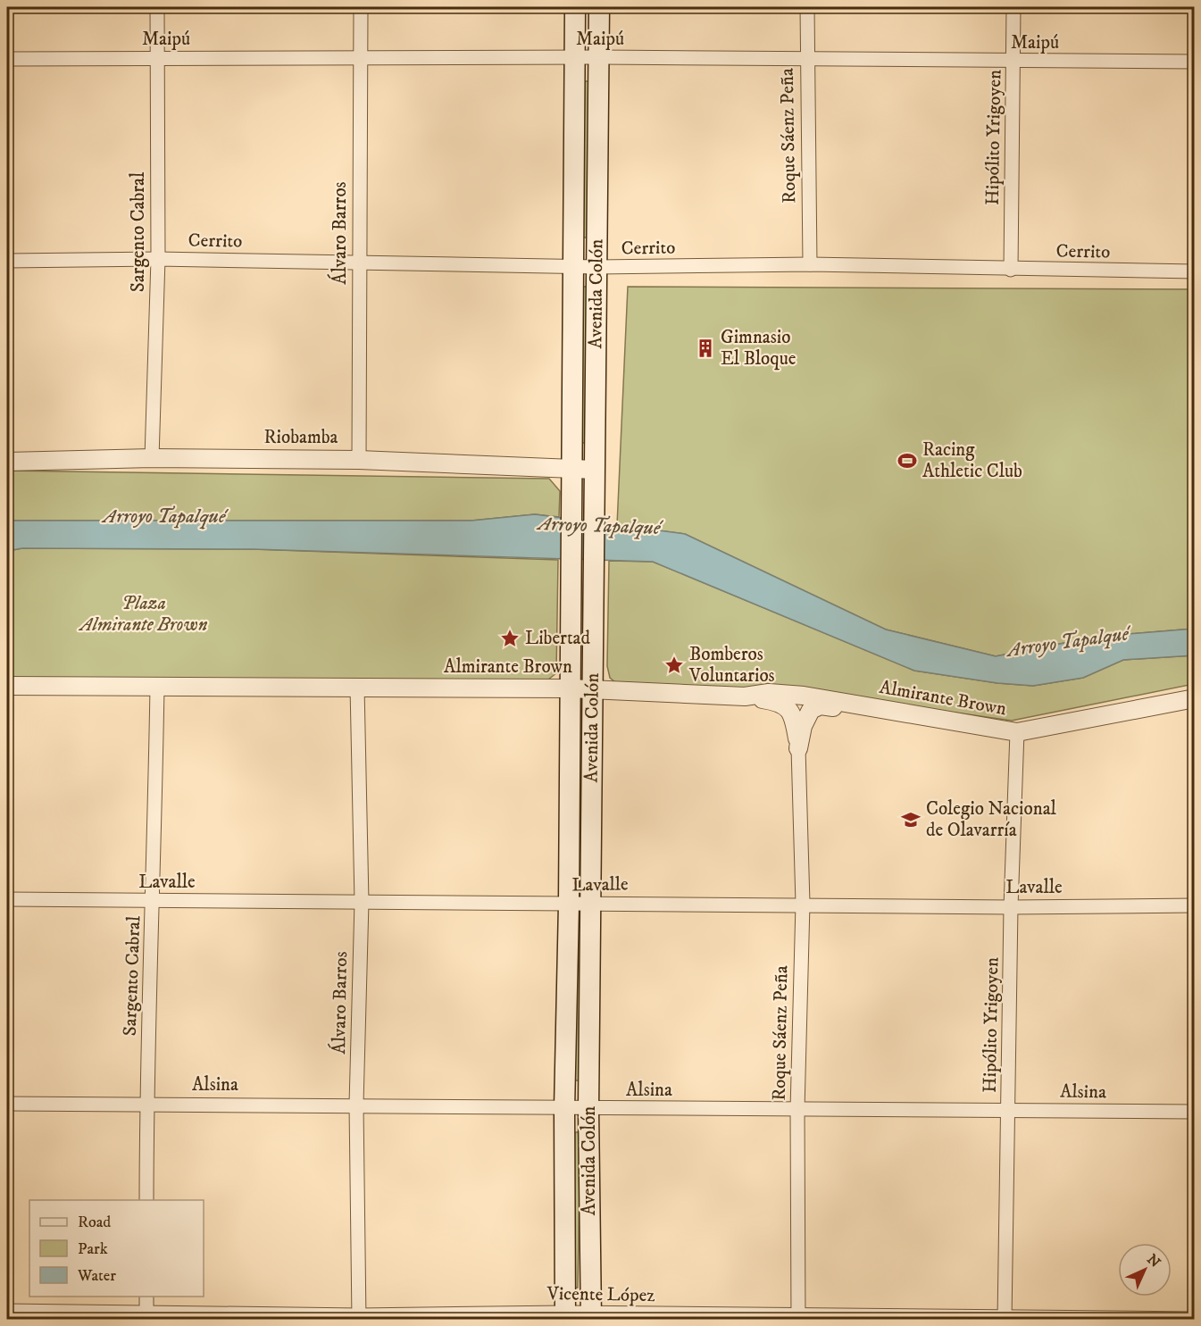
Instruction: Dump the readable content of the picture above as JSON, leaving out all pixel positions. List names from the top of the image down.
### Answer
{
  "streets": {
    "main road": ["Avenida Colón"],
    "street": [
      "Maipú",
      "Roque Sáenz Peña",
      "Hipólito Yrigoyen",
      "Sargento Cabral",
      "Álvaro Barros",
      "Cerrito",
      "Riobamba",
      "Almirante Brown",
      "Lavalle",
      "Alsina",
      "Vicente López"
    ]
  },
  "crossings": [
    ["Maipú", "Roque Sáenz Peña"],
    ["Maipú", "Hipólito Yrigoyen"],
    ["Maipú", "Sargento Cabral"],
    ["Maipú", "Álvaro Barros"],
    ["Maipú", "Avenida Colón"],
    ["Roque Sáenz Peña", "Cerrito"],
    ["Roque Sáenz Peña", "Lavalle"],
    ["Roque Sáenz Peña", "Alsina"],
    ["Roque Sáenz Peña", "Vicente López"],
    ["Hipólito Yrigoyen", "Cerrito"],
    ["Hipólito Yrigoyen", "Almirante Brown"],
    ["Hipólito Yrigoyen", "Lavalle"],
    ["Hipólito Yrigoyen", "Alsina"],
    ["Hipólito Yrigoyen", "Vicente López"],
    ["Sargento Cabral", "Cerrito"],
    ["Sargento Cabral", "Riobamba"],
    ["Sargento Cabral", "Almirante Brown"],
    ["Sargento Cabral", "Lavalle"],
    ["Sargento Cabral", "Alsina"],
    ["Álvaro Barros", "Cerrito"],
    ["Álvaro Barros", "Riobamba"],
    ["Álvaro Barros", "Almirante Brown"],
    ["Álvaro Barros", "Lavalle"],
    ["Álvaro Barros", "Alsina"],
    ["Álvaro Barros", "Vicente López"],
    ["Cerrito", "Avenida Colón"],
    ["Avenida Colón", "Riobamba"],
    ["Avenida Colón", "Almirante Brown"],
    ["Avenida Colón", "Lavalle"],
    ["Avenida Colón", "Alsina"],
    ["Avenida Colón", "Vicente López"]
  ],
  "water": ["Arroyo Tapalqué"],
  "parks": ["Plaza Almirante Brown"],
  "places": {
    "building": ["Gimnasio El Bloque"],
    "sports": ["Racing Athletic Club"],
    "place": ["Libertad", "Bomberos Voluntarios"],
    "school or university": ["Colegio Nacional de Olavarría"]
  },
  "legend": ["Road", "Park", "Water"],
  "north": "top right"
}
